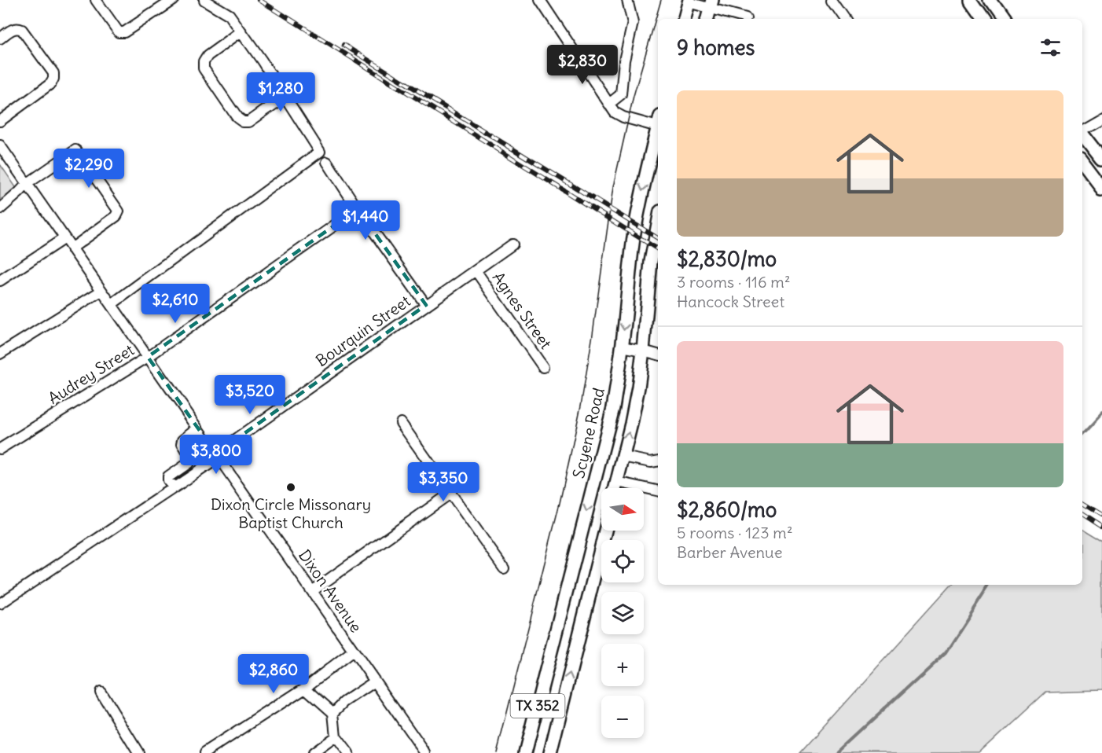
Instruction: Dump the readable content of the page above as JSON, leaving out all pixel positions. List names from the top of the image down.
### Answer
{
  "streets": {
    "main road": ["Scyene Road", "TX 352"],
    "street": [
      "Agnes Street",
      "Bourquin Street",
      "Audrey Street",
      "Dixon Avenue"
    ]
  },
  "crossings": [
    ["Agnes Street", "Bourquin Street"],
    ["Bourquin Street", "Dixon Avenue"],
    ["Audrey Street", "Dixon Avenue"]
  ],
  "places": ["Dixon Circle Missonary Baptist Church"],
  "north": "right",
  "page": {
    "heading": "9 homes",
    "price": [
      "$2,830",
      "$1,280",
      "$2,290",
      "$1,440",
      "$2,610",
      "$3,520",
      "$3,800",
      "$3,350",
      "$2,860"
    ],
    "list": [
      {
        "name": "$2,830/mo",
        "note": "3 rooms · 116 m² · Hancock Street"
      },
      {
        "name": "$2,860/mo",
        "note": "5 rooms · 123 m² · Barber Avenue"
      }
    ],
    "map_buttons": ["+", "−"]
  }
}
